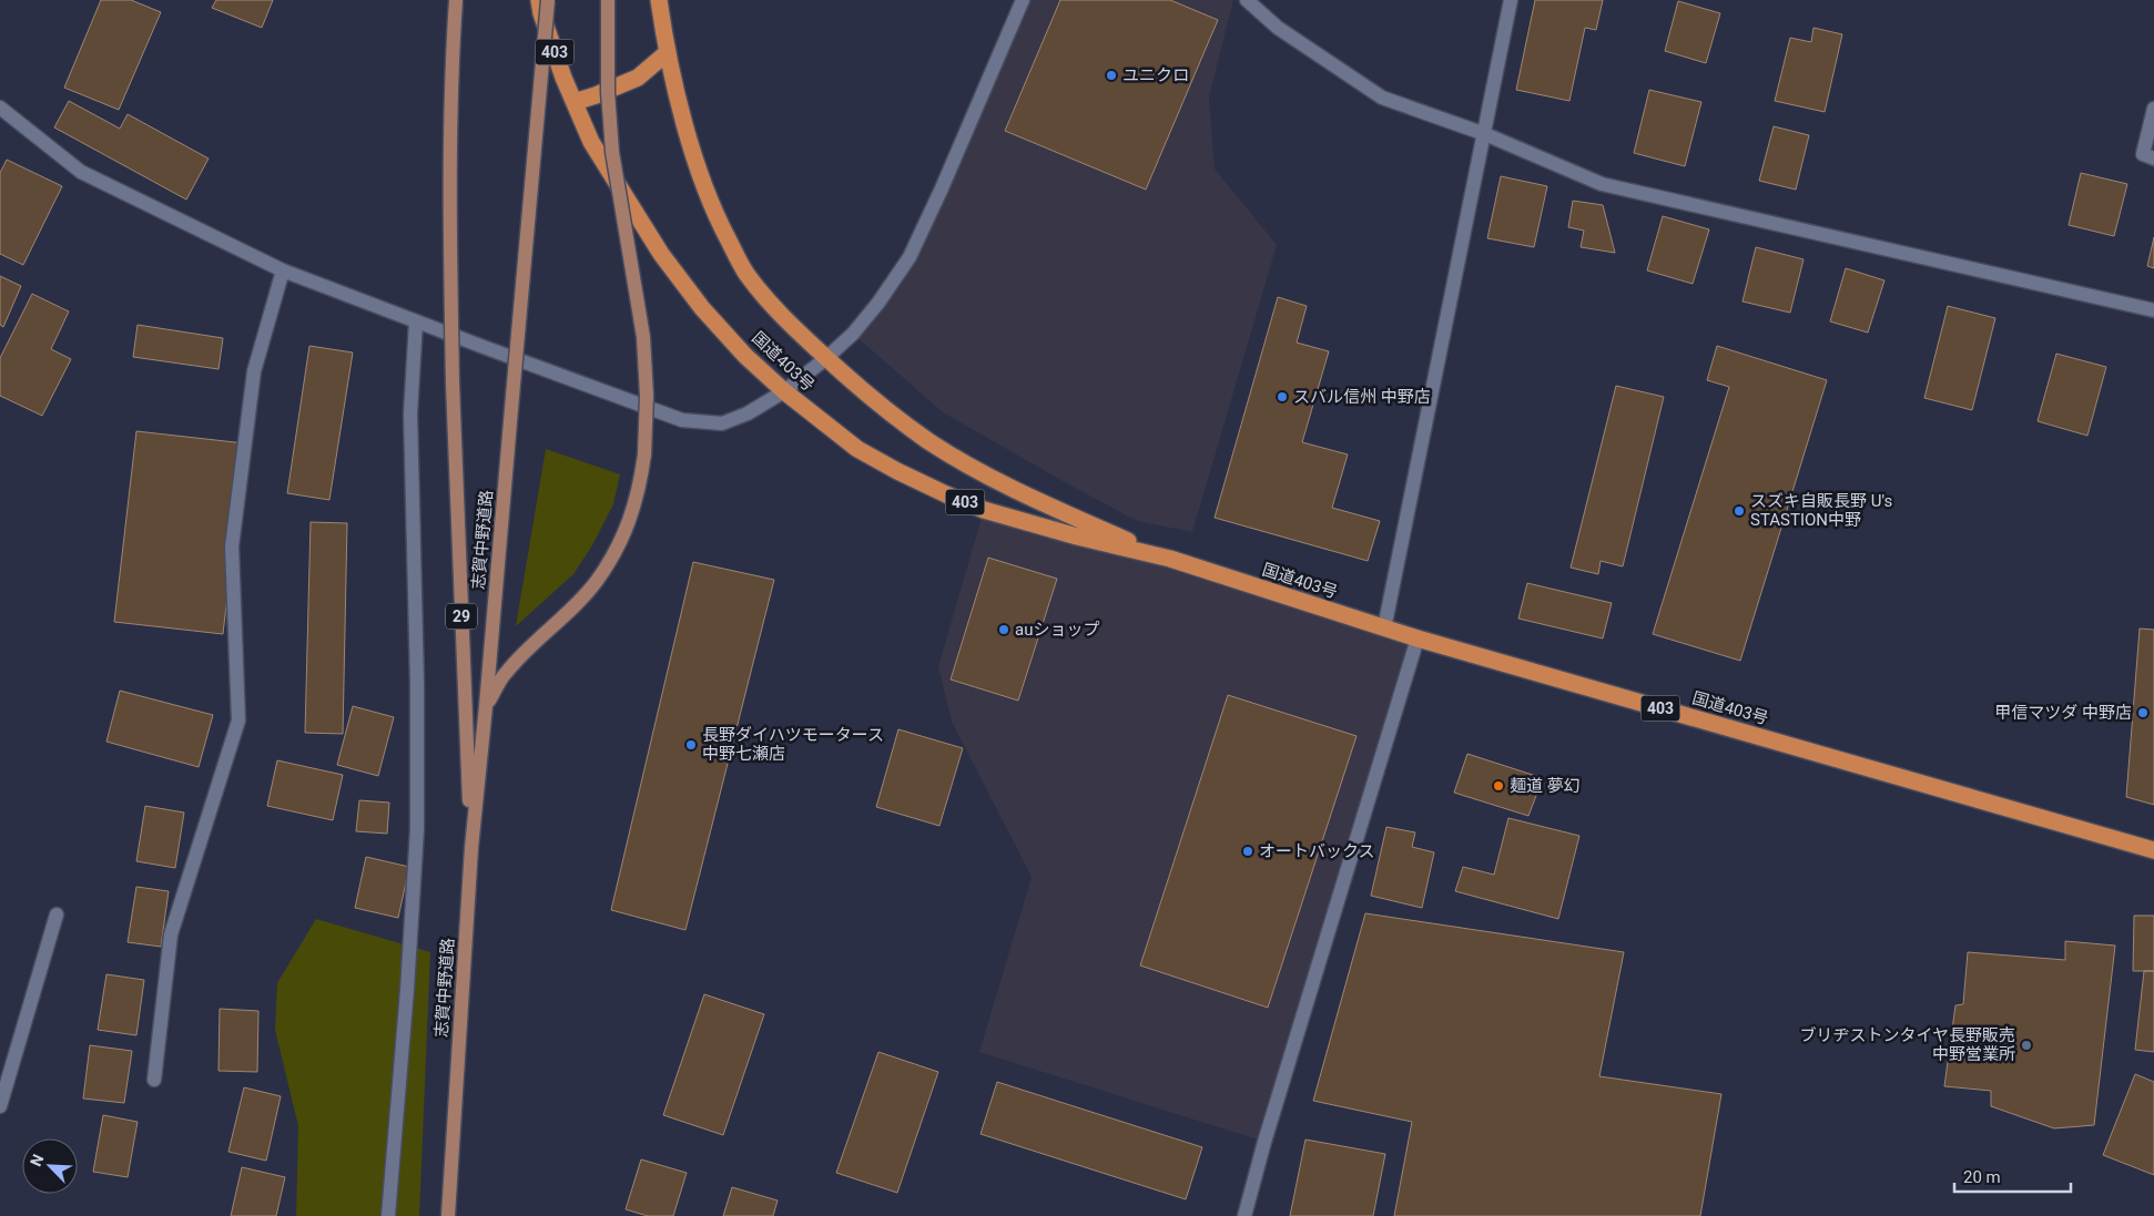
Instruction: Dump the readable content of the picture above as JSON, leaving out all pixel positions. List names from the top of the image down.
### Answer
{
  "streets": {
    "highway": ["403", "国道403号"],
    "main road": ["志賀中野道路", "29"]
  },
  "crossings": [
    ["志賀中野道路", "29"]
  ],
  "places": [
    "ユニクロ",
    "スバル信州 中野店",
    "スズキ自販長野 U's STASTION中野",
    "auショップ",
    "甲信マツダ 中野店",
    "長野ダイハツモータース 中野七瀬店",
    "麺道 夢幻",
    "オートバックス",
    "ブリヂストンタイヤ長野販売 中野営業所"
  ],
  "scale_bar": "20 m",
  "north": "top left"
}
